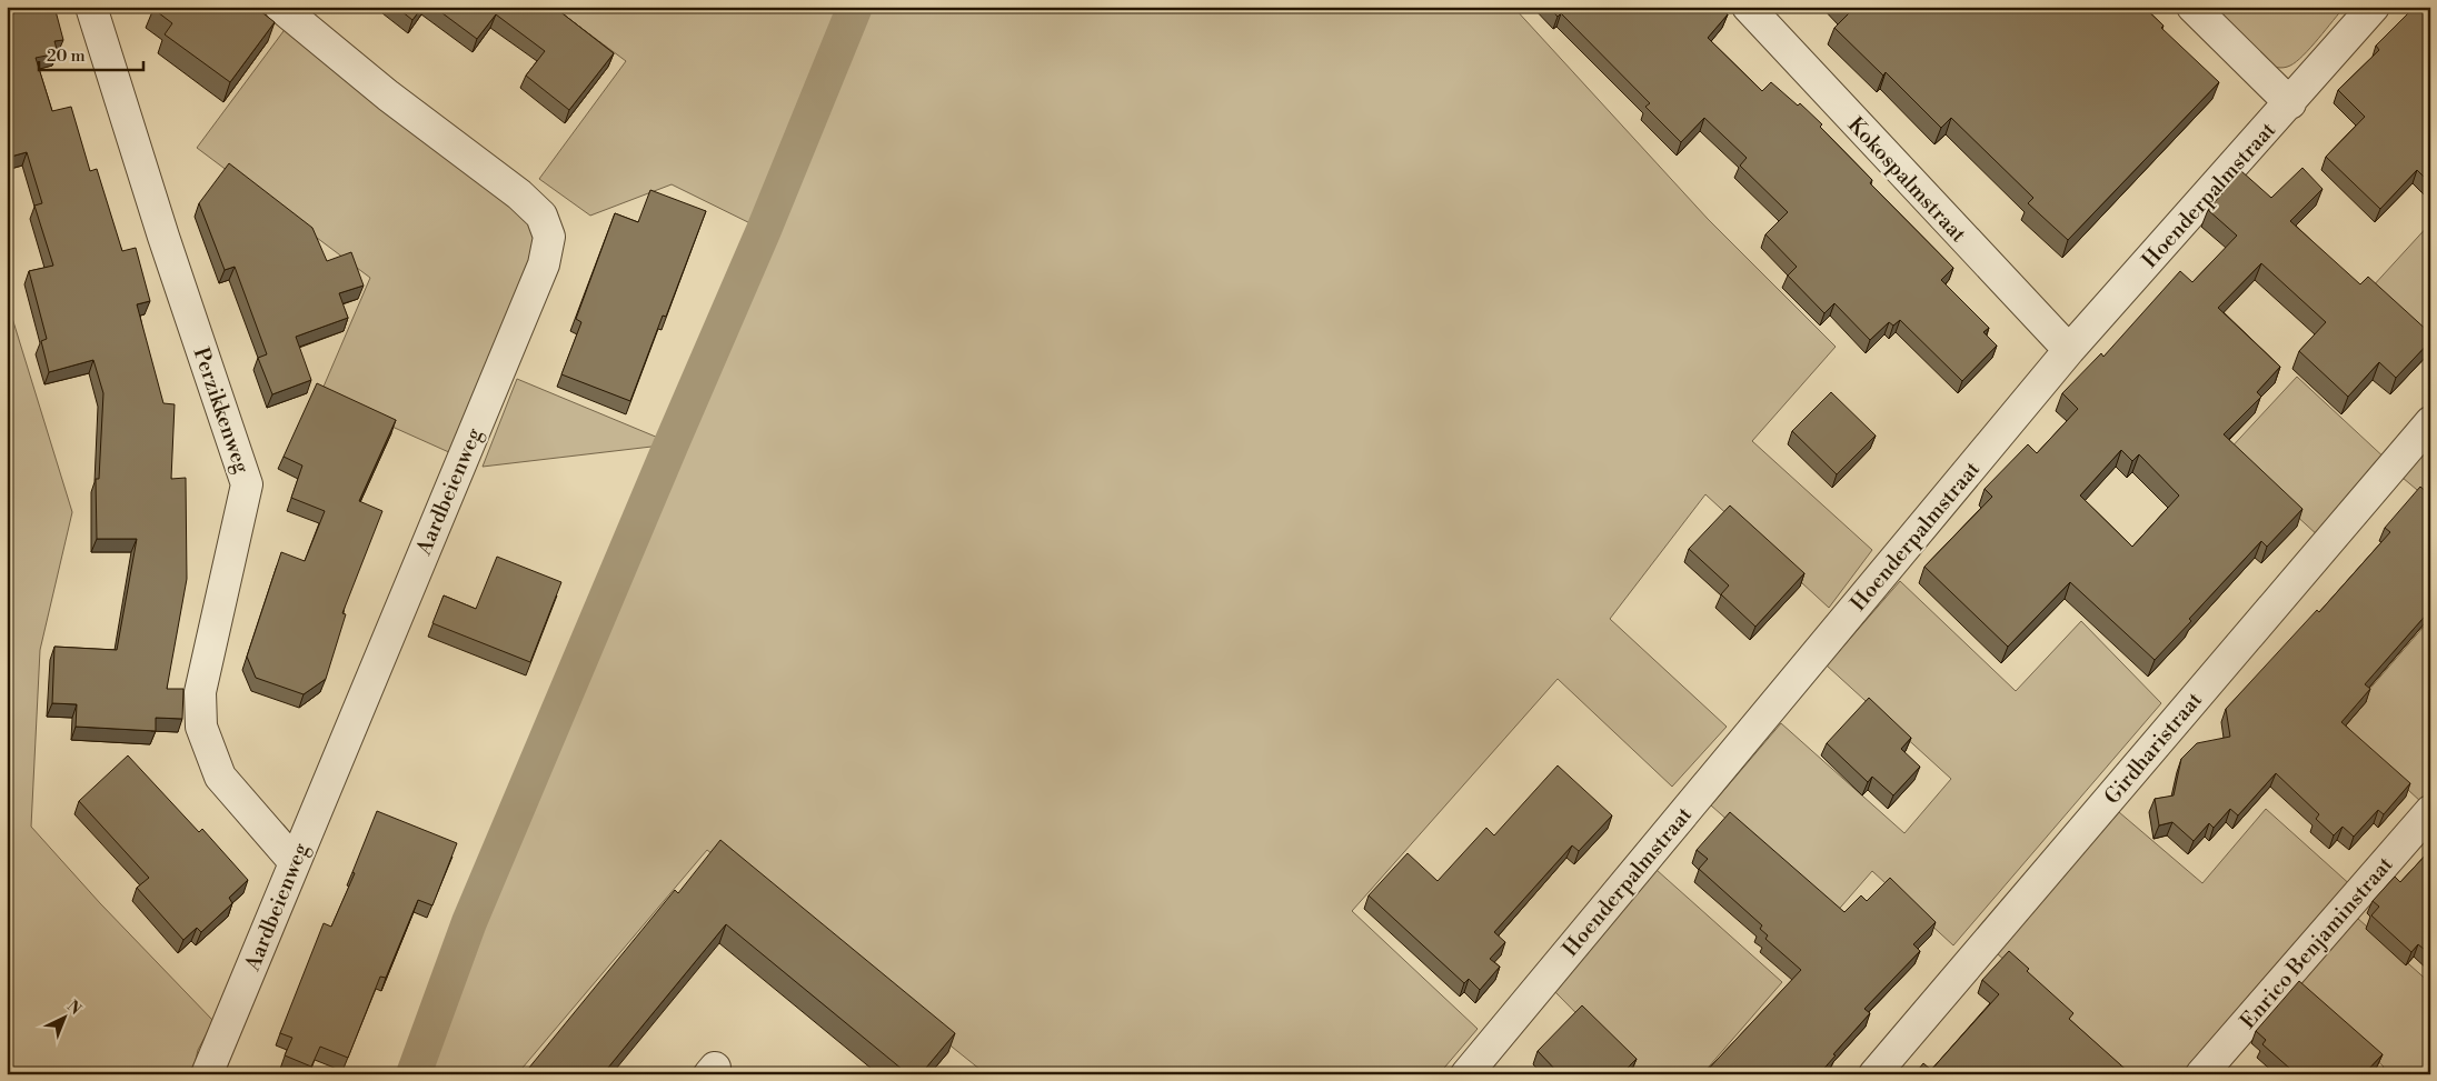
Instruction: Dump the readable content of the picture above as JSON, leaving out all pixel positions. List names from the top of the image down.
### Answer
{
  "streets": {
    "street": [
      "Kokospalmstraat",
      "Hoenderpalmstraat",
      "Perzikkenweg",
      "Aardbeienweg",
      "Girdharistraat",
      "Enrico Benjaminstraat"
    ]
  },
  "crossings": [
    ["Kokospalmstraat", "Hoenderpalmstraat"],
    ["Perzikkenweg", "Aardbeienweg"]
  ],
  "scale_bar": "20 m",
  "north": "top right"
}
